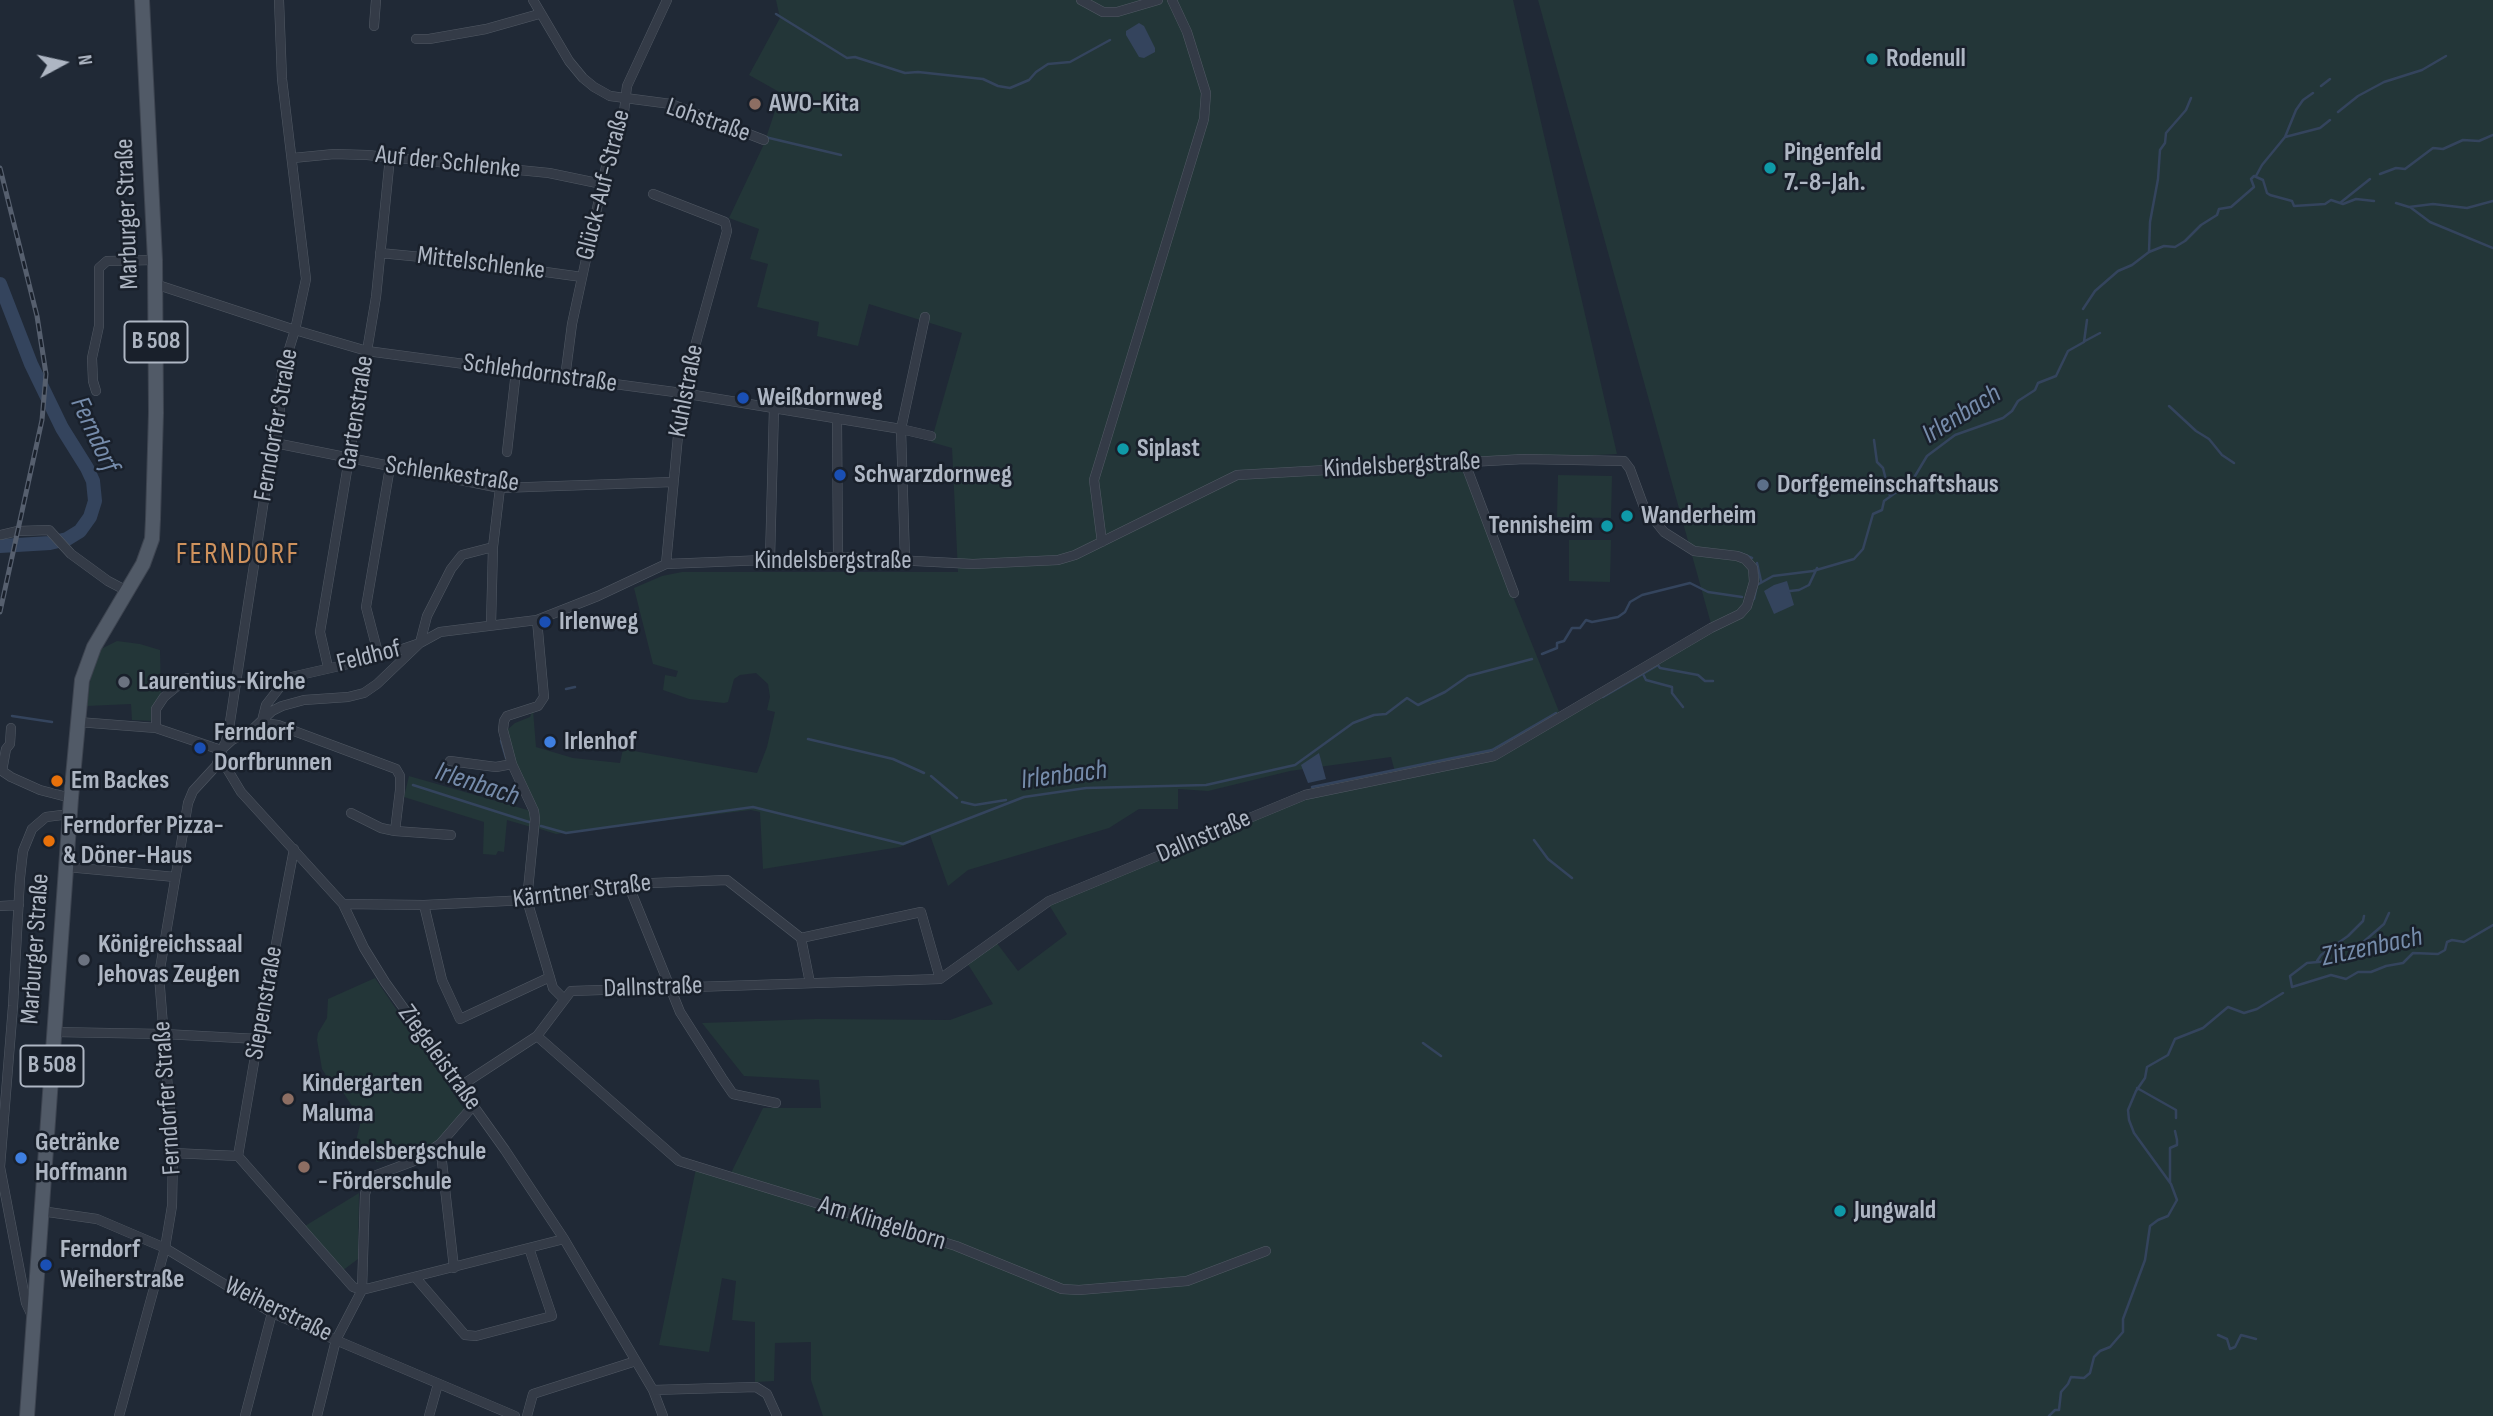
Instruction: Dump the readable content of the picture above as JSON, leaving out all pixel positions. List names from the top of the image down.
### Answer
{
  "streets": {
    "main road": ["Marburger Straße", "B 508"],
    "street": [
      "Lohstraße",
      "Auf der Schlenke",
      "Glück-Auf-Straße",
      "Mittelschlenke",
      "Schlehdornstraße",
      "Kuhlstraße",
      "Gartenstraße",
      "Ferndorfer Straße",
      "Kindelsbergstraße",
      "Schlenkestraße",
      "Feldhof",
      "Dallnstraße",
      "Kärntner Straße",
      "Siepenstraße",
      "Ziegeleistraße",
      "Am Klingelborn",
      "Weiherstraße"
    ]
  },
  "crossings": [
    ["Lohstraße", "Glück-Auf-Straße"],
    ["Auf der Schlenke", "Glück-Auf-Straße"],
    ["Auf der Schlenke", "Gartenstraße"],
    ["Auf der Schlenke", "Ferndorfer Straße"],
    ["Glück-Auf-Straße", "Mittelschlenke"],
    ["Glück-Auf-Straße", "Schlehdornstraße"],
    ["Marburger Straße", "Schlehdornstraße"],
    ["Marburger Straße", "Weiherstraße"],
    ["Mittelschlenke", "Gartenstraße"],
    ["Schlehdornstraße", "Kuhlstraße"],
    ["Schlehdornstraße", "Gartenstraße"],
    ["Schlehdornstraße", "Ferndorfer Straße"],
    ["Kuhlstraße", "Kindelsbergstraße"],
    ["Kuhlstraße", "Schlenkestraße"],
    ["Gartenstraße", "Schlenkestraße"],
    ["Gartenstraße", "Feldhof"],
    ["Ferndorfer Straße", "Kindelsbergstraße"],
    ["Ferndorfer Straße", "Schlenkestraße"],
    ["Ferndorfer Straße", "Ziegeleistraße"],
    ["Ferndorfer Straße", "Weiherstraße"],
    ["Kindelsbergstraße", "Feldhof"],
    ["Kindelsbergstraße", "Dallnstraße"],
    ["Kindelsbergstraße", "Ziegeleistraße"],
    ["Kärntner Straße", "Ziegeleistraße"],
    ["Siepenstraße", "Ziegeleistraße"]
  ],
  "districts": ["FERNDORF"],
  "water": ["Irlenbach", "Ferndorf", "Zitzenbach"],
  "places": [
    "Rodenull",
    "AWO-Kita",
    "Pingenfeld 7.-8-Jah.",
    "Weißdornweg",
    "Siplast",
    "Schwarzdornweg",
    "Dorfgemeinschaftshaus",
    "Wanderheim",
    "Tennisheim",
    "Irlenweg",
    "Laurentius-Kirche",
    "Irlenhof",
    "Ferndorf Dorfbrunnen",
    "Em Backes",
    "Ferndorfer Pizza- & Döner-Haus",
    "Königreichssaal Jehovas Zeugen",
    "Kindergarten Maluma",
    "Getränke Hoffmann",
    "Kindelsbergschule - Förderschule",
    "Jungwald",
    "Ferndorf Weiherstraße"
  ],
  "north": "right"
}
